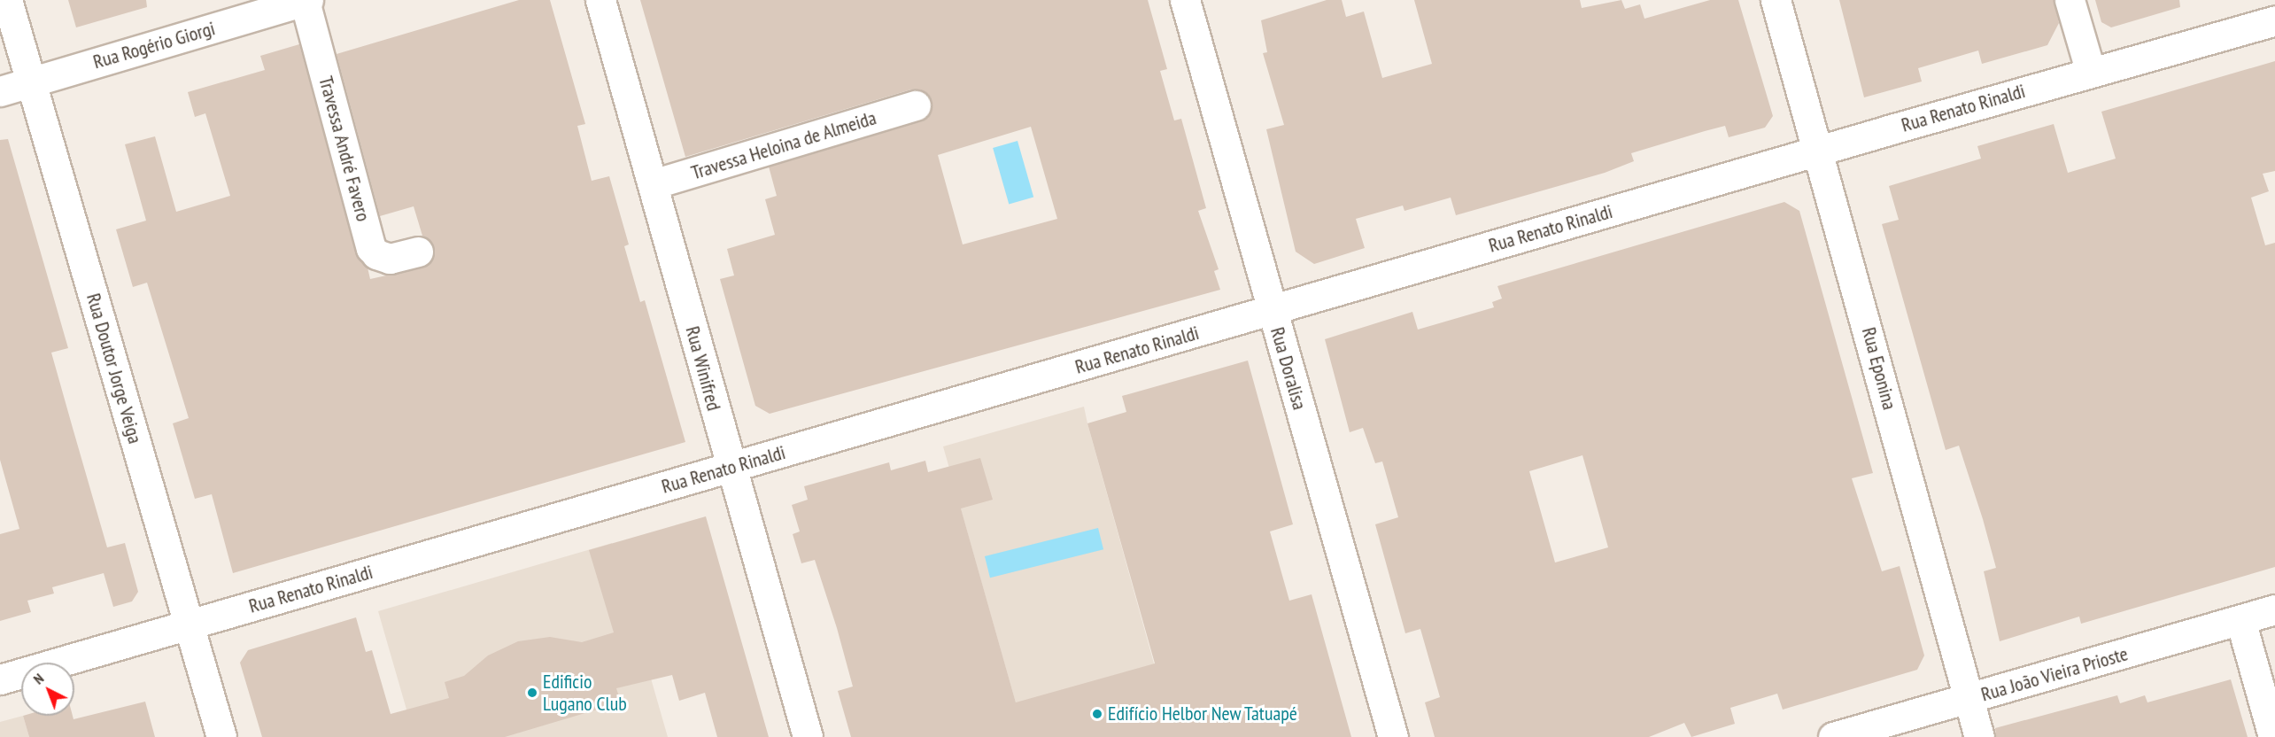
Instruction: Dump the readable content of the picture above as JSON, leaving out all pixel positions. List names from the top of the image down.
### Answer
{
  "streets": {
    "street": [
      "Rua Rogério Giorgi",
      "Rua Renato Rinaldi",
      "Travessa Heloina de Almeida",
      "Travessa André Favero",
      "Rua Doutor Jorge Veiga",
      "Rua Winifred",
      "Rua Doralisa",
      "Rua Eponina",
      "Rua João Vieira Prioste"
    ]
  },
  "crossings": [
    ["Rua Rogério Giorgi", "Travessa André Favero"],
    ["Rua Rogério Giorgi", "Rua Doutor Jorge Veiga"],
    ["Rua Renato Rinaldi", "Rua Doutor Jorge Veiga"],
    ["Rua Renato Rinaldi", "Rua Winifred"],
    ["Rua Renato Rinaldi", "Rua Doralisa"],
    ["Rua Renato Rinaldi", "Rua Eponina"],
    ["Travessa Heloina de Almeida", "Rua Winifred"],
    ["Rua Eponina", "Rua João Vieira Prioste"]
  ],
  "places": ["Edificio Lugano Club", "Edifício Helbor New Tatuapé"],
  "north": "top left"
}
